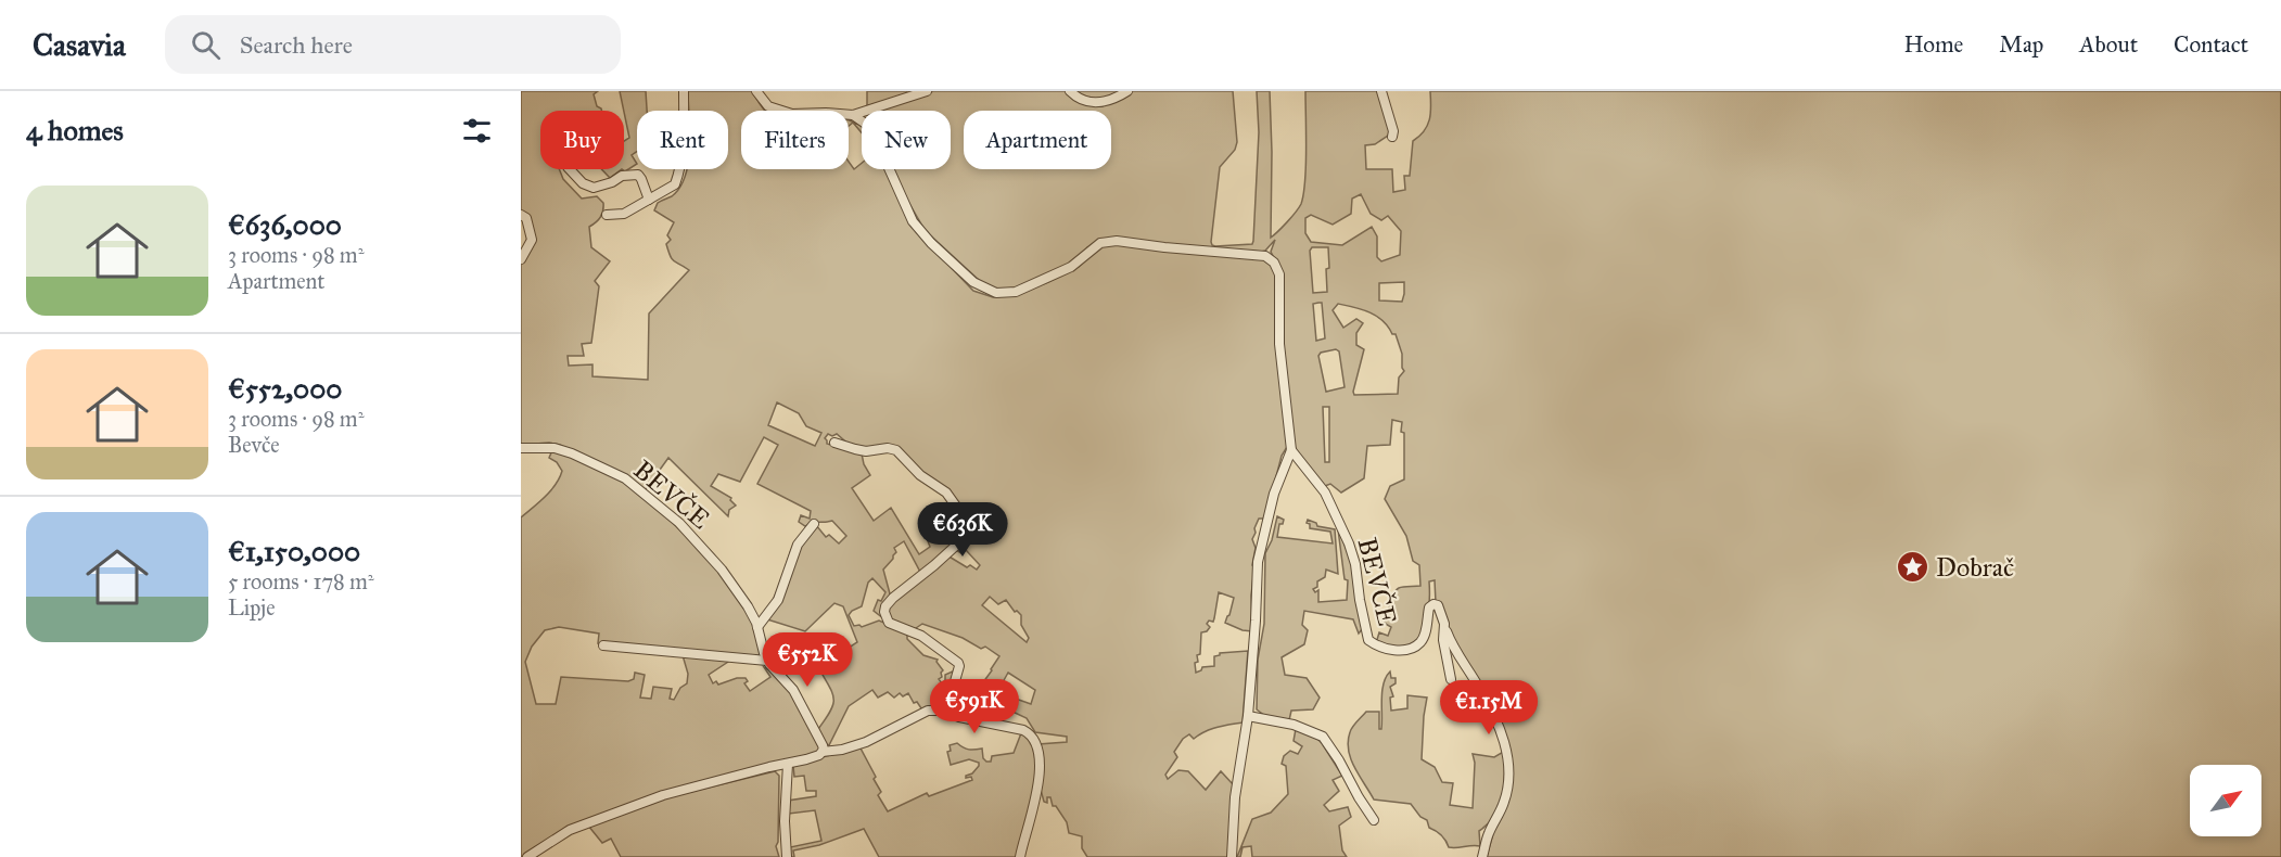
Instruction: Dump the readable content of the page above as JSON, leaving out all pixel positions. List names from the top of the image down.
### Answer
{
  "streets": {
    "street": ["BEVČE"]
  },
  "places": {
    "place": ["Dobrač"]
  },
  "north": "top right",
  "page": {
    "header": "Casavia",
    "search": "Search here",
    "nav": [
      "Home",
      "Map",
      "About",
      "Contact"
    ],
    "heading": "4 homes",
    "chip": [
      "Buy",
      "Rent",
      "Filters",
      "New",
      "Apartment"
    ],
    "list": [
      {
        "name": "€636,000",
        "note": "3 rooms · 98 m² · Apartment"
      },
      {
        "name": "€552,000",
        "note": "3 rooms · 98 m² · Bevče"
      },
      {
        "name": "€1,150,000",
        "note": "5 rooms · 178 m² · Lipje"
      }
    ],
    "price": [
      "€636K",
      "€552K",
      "€591K",
      "€1.15M"
    ]
  }
}
